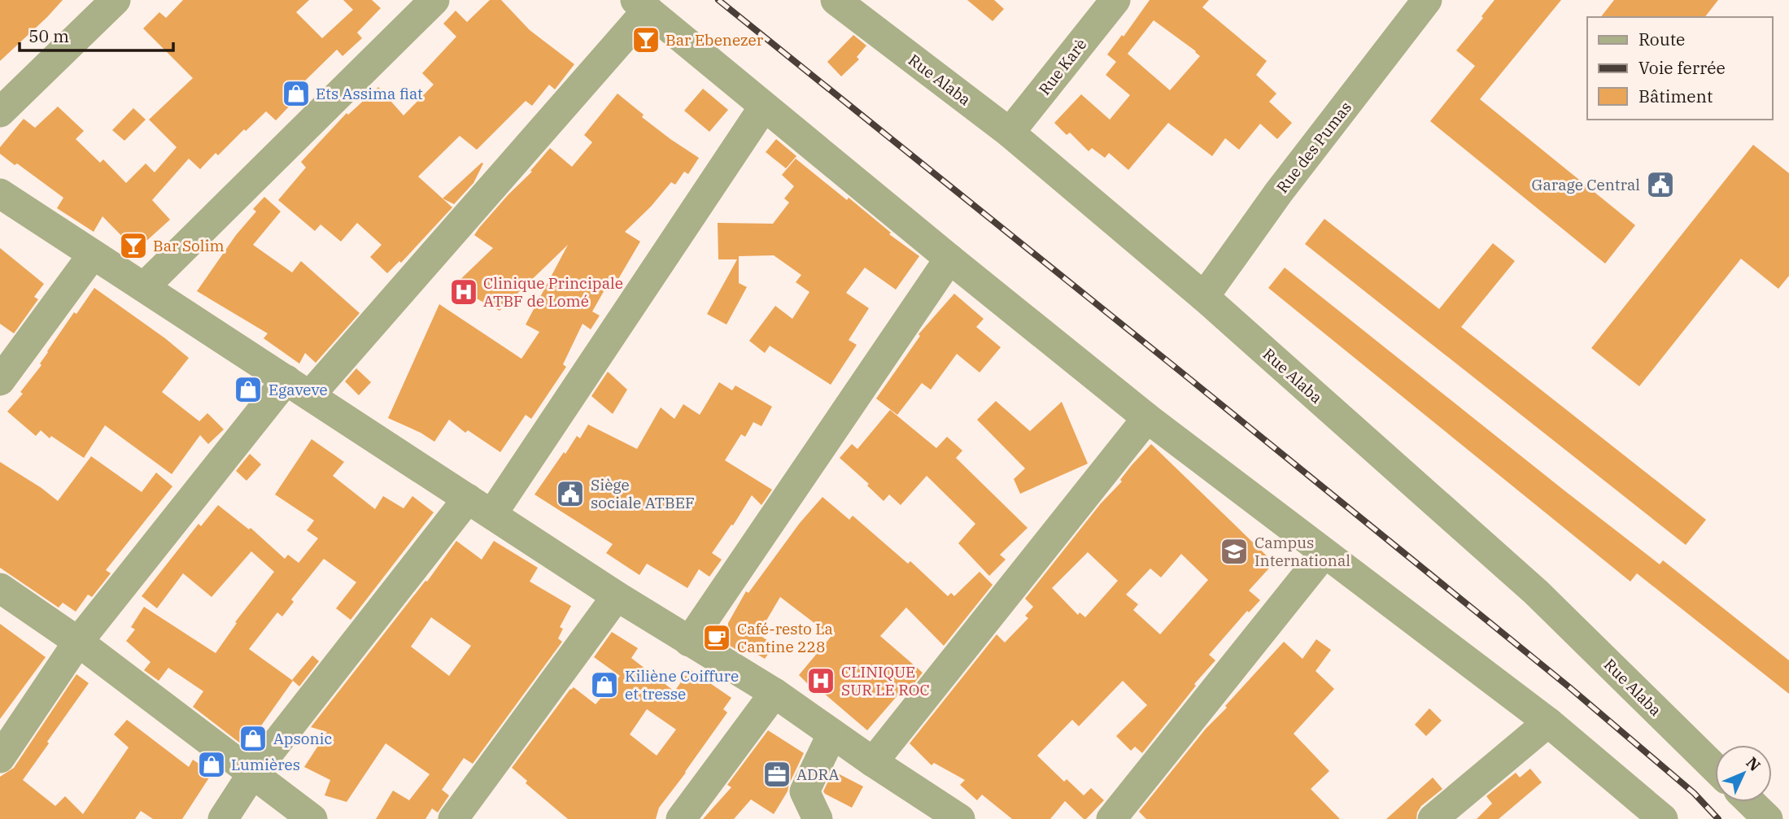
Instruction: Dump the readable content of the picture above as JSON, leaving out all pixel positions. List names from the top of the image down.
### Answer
{
  "streets": {
    "street": ["Rue Karè", "Rue Alaba", "Rue des Pumas"]
  },
  "crossings": [
    ["Rue Karè", "Rue Alaba"],
    ["Rue Alaba", "Rue des Pumas"]
  ],
  "places": {
    "bar": ["Bar Ebenezer", "Bar Solim"],
    "shop": [
      "Ets Assima fiat",
      "Egaveve",
      "Kiliène Coiffure et tresse",
      "Apsonic",
      "Lumières"
    ],
    "public building": ["Garage Central", "Siège sociale ATBEF"],
    "hospital": ["Clinique Principale ATBF de Lomé", "CLINIQUE SUR LE ROC"],
    "school or university": ["Campus International"],
    "cafe": ["Café-resto La Cantine 228"],
    "office": ["ADRA"]
  },
  "legend": ["Route", "Voie ferrée", "Bâtiment"],
  "scale_bar": "50 m",
  "north": "top right"
}
